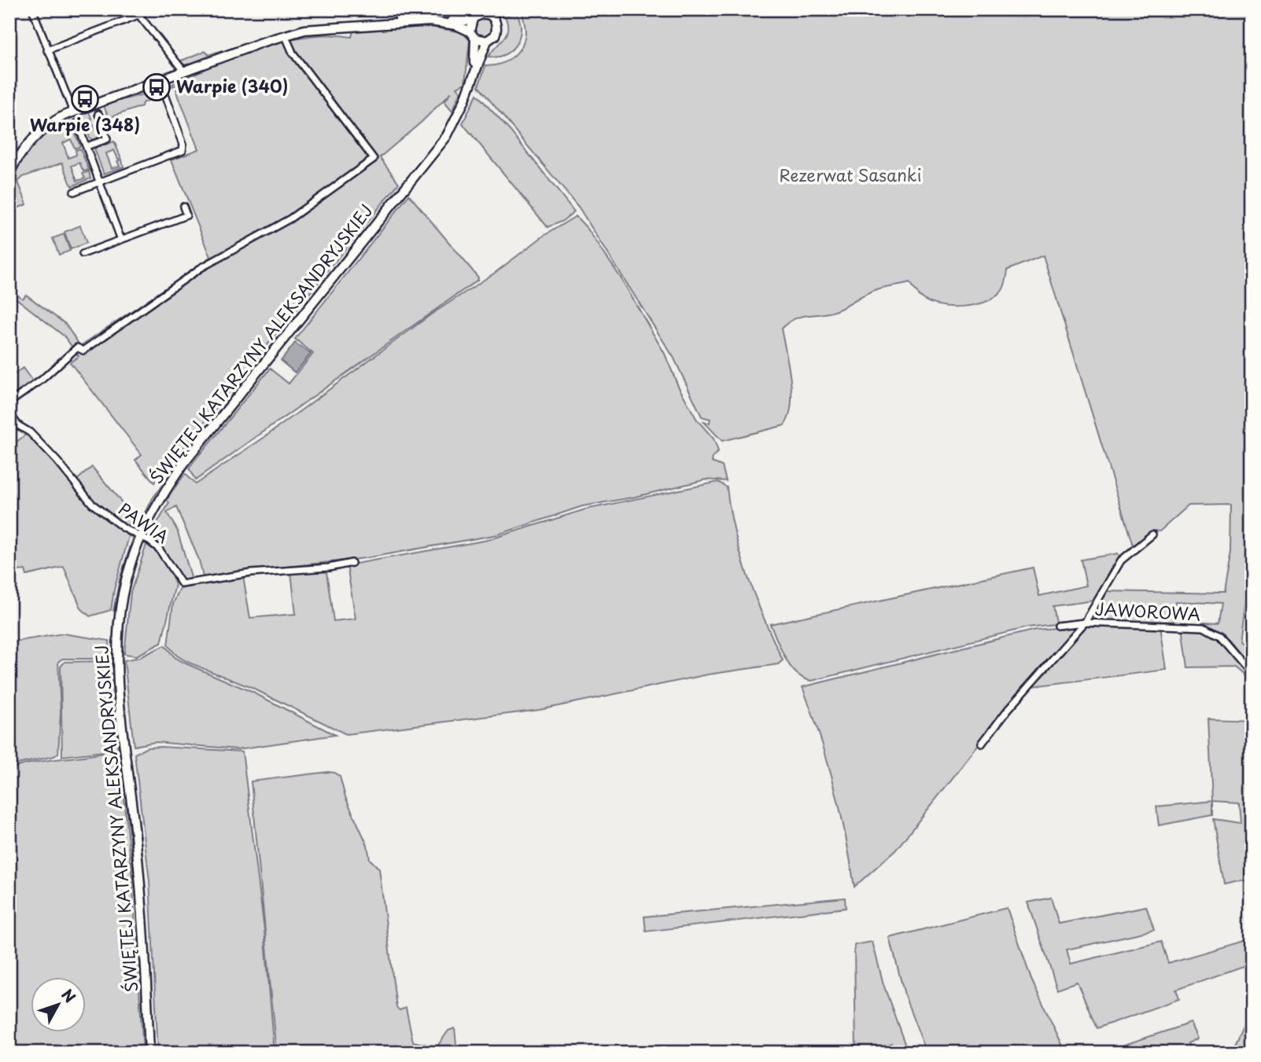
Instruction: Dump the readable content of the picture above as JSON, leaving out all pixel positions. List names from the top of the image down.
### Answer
{
  "streets": {
    "street": ["ŚWIĘTEJ KATARZYNY ALEKSANDRYJSKIEJ", "PAWIA", "JAWOROWA"]
  },
  "crossings": [
    ["ŚWIĘTEJ KATARZYNY ALEKSANDRYJSKIEJ", "PAWIA"]
  ],
  "parks": ["Rezerwat Sasanki"],
  "places": {
    "bus stop": ["Warpie (340)", "Warpie (348)"]
  },
  "north": "top right"
}
